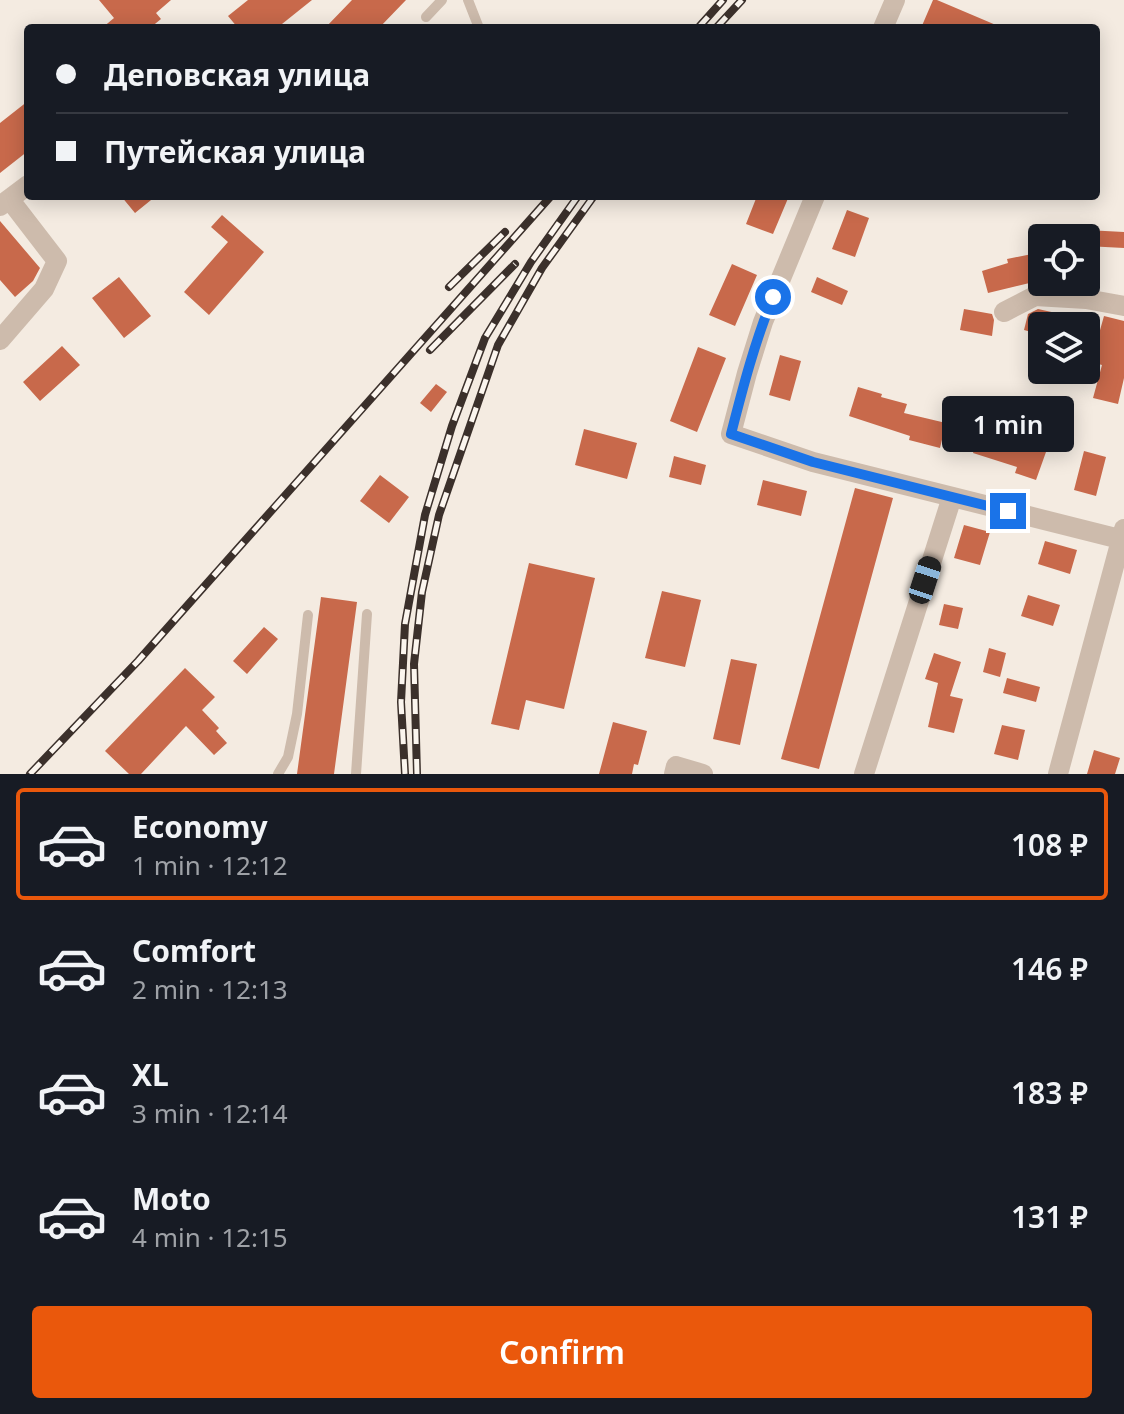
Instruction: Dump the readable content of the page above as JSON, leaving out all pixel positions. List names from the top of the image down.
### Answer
{
  "page": {
    "banner": ["Деповская улица", "Путейская улица"],
    "bubble": "1 min",
    "list": [
      {
        "name": "Economy",
        "note": "1 min · 12:12",
        "value": "108 ₽"
      },
      {
        "name": "Comfort",
        "note": "2 min · 12:13",
        "value": "146 ₽"
      },
      {
        "name": "XL",
        "note": "3 min · 12:14",
        "value": "183 ₽"
      },
      {
        "name": "Moto",
        "note": "4 min · 12:15",
        "value": "131 ₽"
      }
    ],
    "buttons": "Confirm"
  }
}
